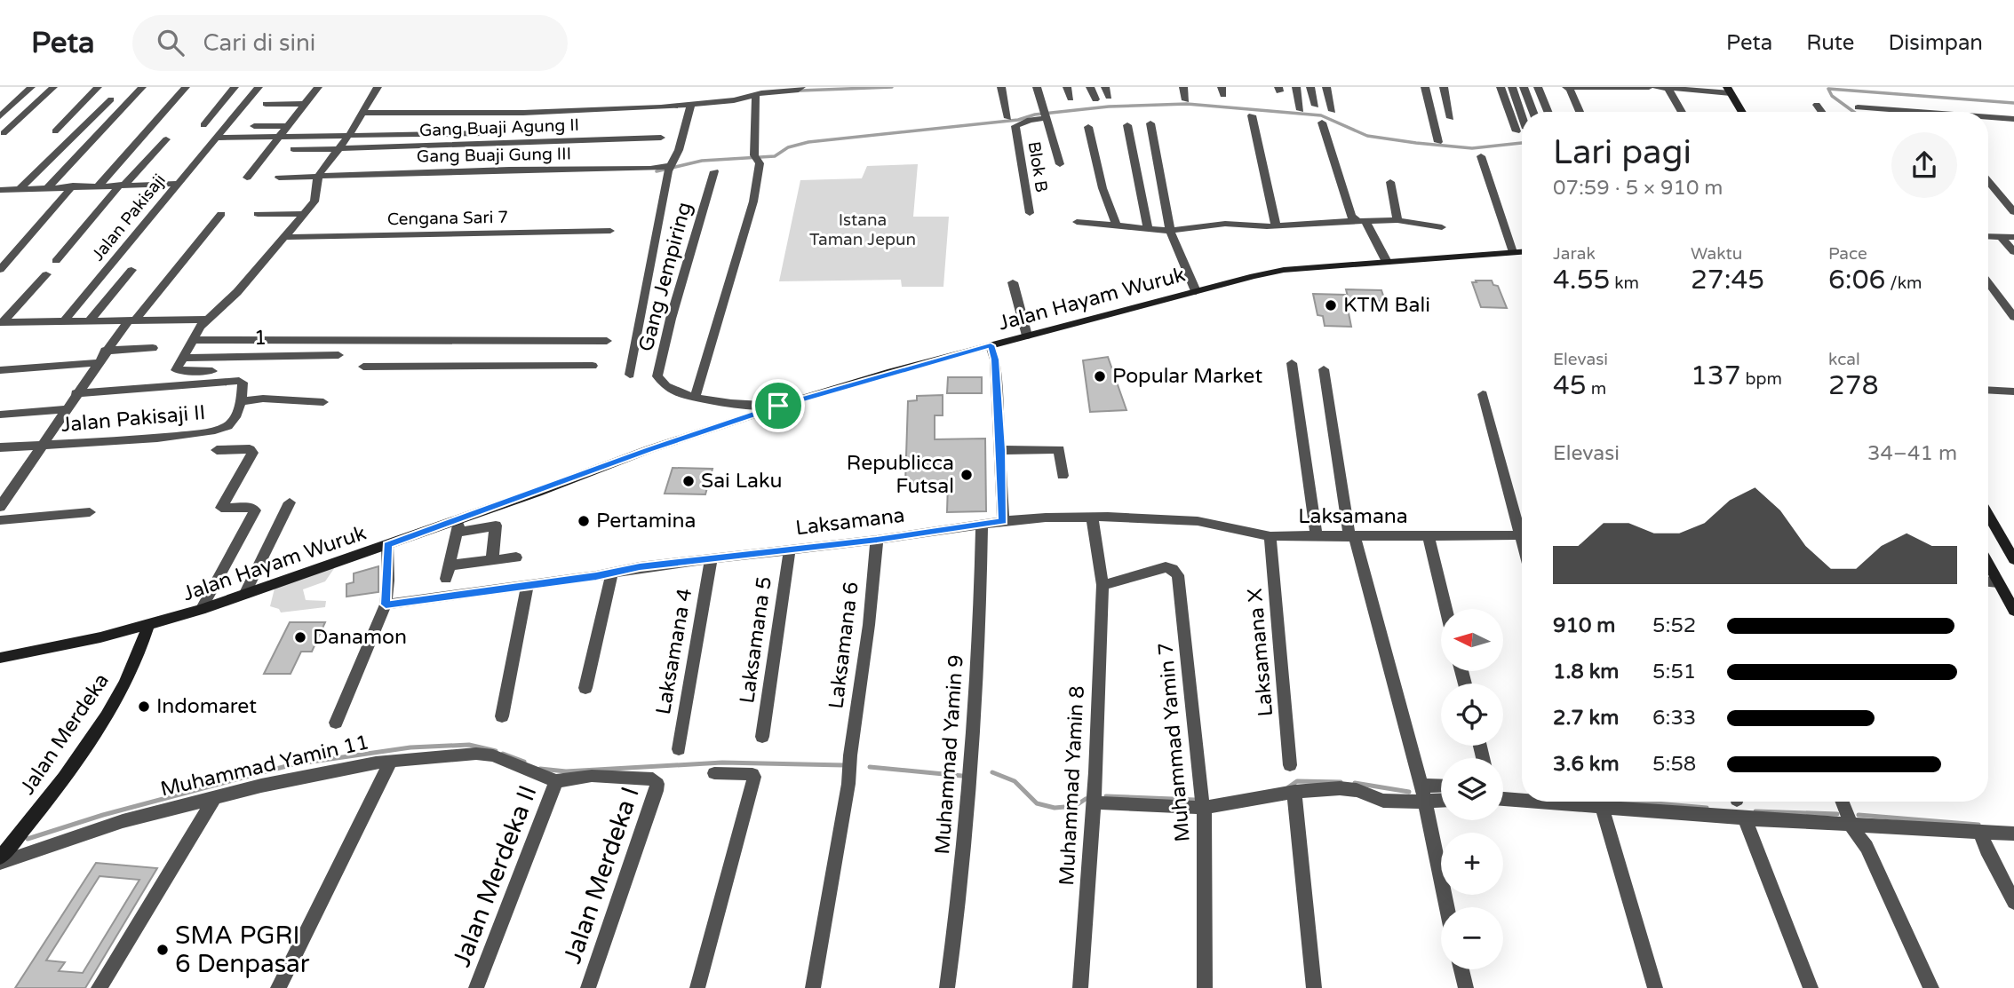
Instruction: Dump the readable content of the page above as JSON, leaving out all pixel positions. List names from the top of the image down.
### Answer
{
  "streets": {
    "main road": ["Jalan Hayam Wuruk", "Jalan Merdeka"],
    "street": [
      "Gang Buaji Agung II",
      "Gang Buaji Gung III",
      "Blok B",
      "Jalan Pakisaji",
      "Cengana Sari 7",
      "Gang Jempiring",
      "1",
      "Jalan Pakisaji II",
      "Laksamana",
      "Laksamana 5",
      "Laksamana 6",
      "Laksamana 4",
      "Laksamana X",
      "Muhammad Yamin 7",
      "Muhammad Yamin 9",
      "Muhammad Yamin 11",
      "Muhammad Yamin 8",
      "Jalan Merdeka I",
      "Jalan Merdeka II"
    ]
  },
  "crossings": [
    ["Gang Jempiring", "Jalan Hayam Wuruk"],
    ["Jalan Hayam Wuruk", "Jalan Merdeka"],
    ["Laksamana", "Laksamana 5"],
    ["Laksamana", "Laksamana 6"],
    ["Laksamana", "Laksamana 4"],
    ["Laksamana", "Laksamana X"],
    ["Laksamana", "Muhammad Yamin 9"],
    ["Laksamana", "Muhammad Yamin 8"],
    ["Muhammad Yamin 7", "Muhammad Yamin 8"],
    ["Muhammad Yamin 11", "Jalan Merdeka I"],
    ["Muhammad Yamin 11", "Jalan Merdeka II"],
    ["Jalan Merdeka I", "Jalan Merdeka II"]
  ],
  "parks": ["Istana Taman Jepun"],
  "places": [
    "KTM Bali",
    "Popular Market",
    "Republicca Futsal",
    "Sai Laku",
    "Pertamina",
    "Danamon",
    "Indomaret",
    "SMA PGRI 6 Denpasar"
  ],
  "north": "left",
  "page": {
    "header": "Peta",
    "search": "Cari di sini",
    "nav": ["Peta", "Rute", "Disimpan"],
    "heading": ["Lari pagi", "07:59 · 5 × 910 m"],
    "stats": [
      ["Jarak", "4.55 km"],
      ["Waktu", "27:45"],
      ["Pace", "6:06 /km"],
      ["Elevasi", "45 m"],
      ["137 bpm"],
      ["kcal", "278"]
    ],
    "chart": ["Elevasi", "34–41 m"],
    "list": [
      {
        "name": "910 m",
        "note": "5:52"
      },
      {
        "name": "1.8 km",
        "note": "5:51"
      },
      {
        "name": "2.7 km",
        "note": "6:33"
      },
      {
        "name": "3.6 km",
        "note": "5:58"
      }
    ],
    "map_buttons": ["+", "−"]
  }
}
